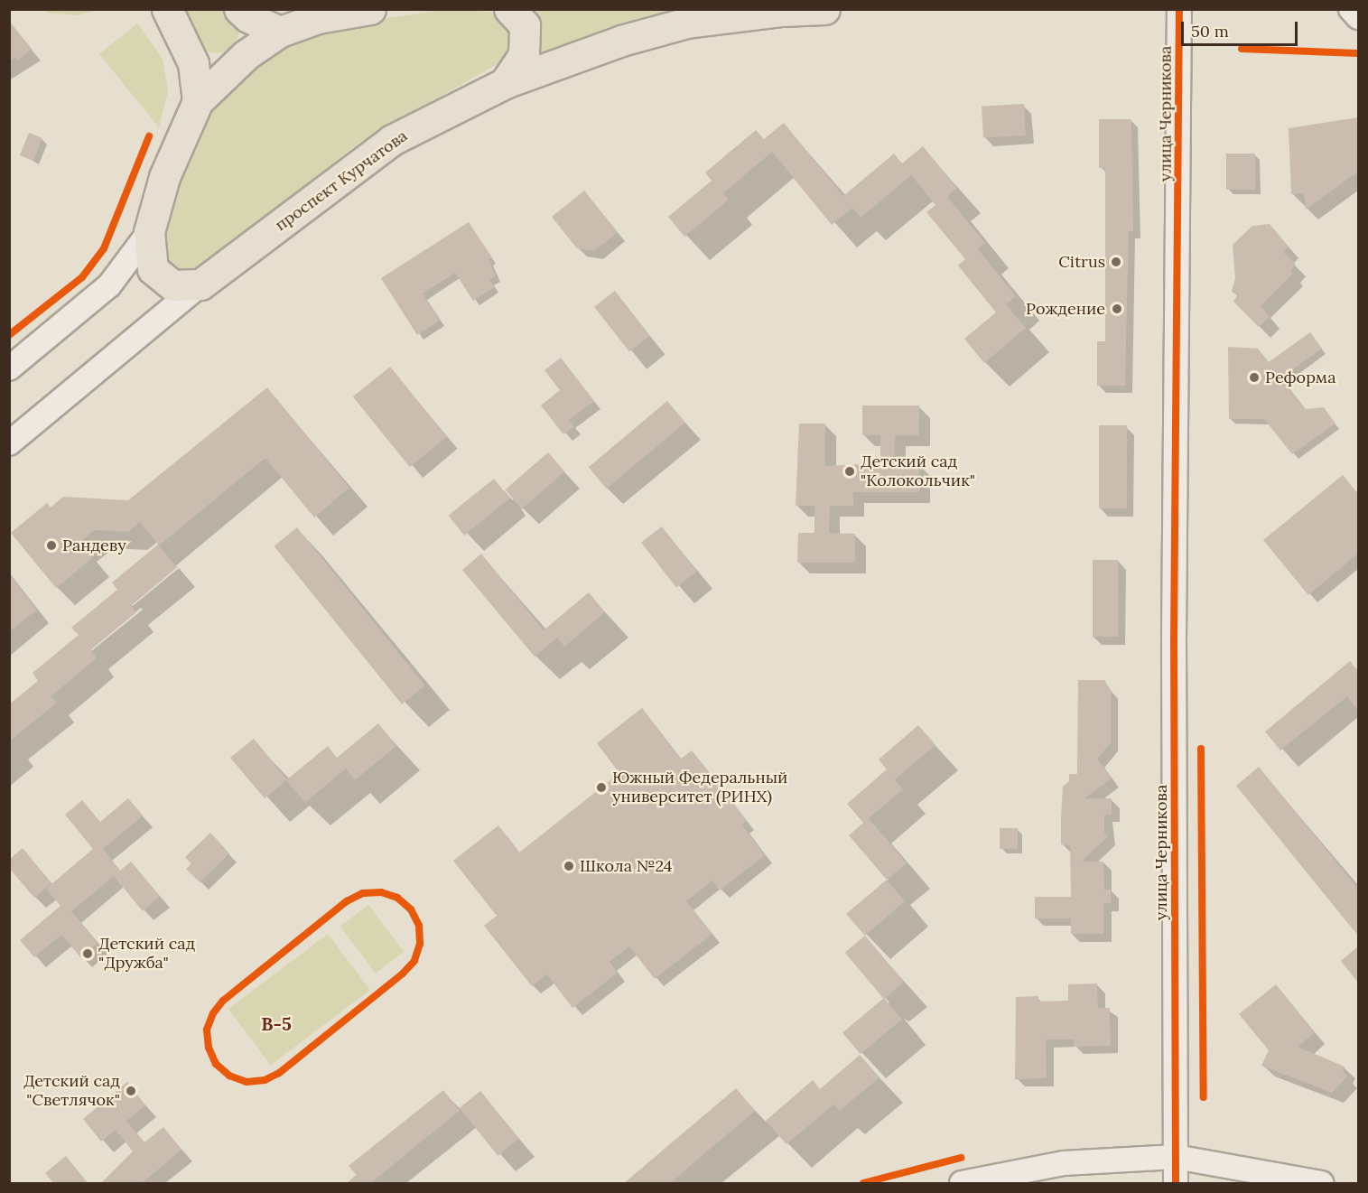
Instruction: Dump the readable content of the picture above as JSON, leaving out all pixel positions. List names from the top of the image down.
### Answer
{
  "streets": {
    "main road": ["проспект Курчатова"],
    "street": ["улица Черникова"]
  },
  "districts": ["В-5"],
  "places": [
    "Citrus",
    "Рождение",
    "Реформа",
    "Детский сад \"Колокольчик\"",
    "Рандеву",
    "Южный Федеральный университет (РИНХ)",
    "Школа №24",
    "Детский сад \"Дружба\"",
    "Детский сад \"Светлячок\""
  ],
  "scale_bar": "50 m"
}
